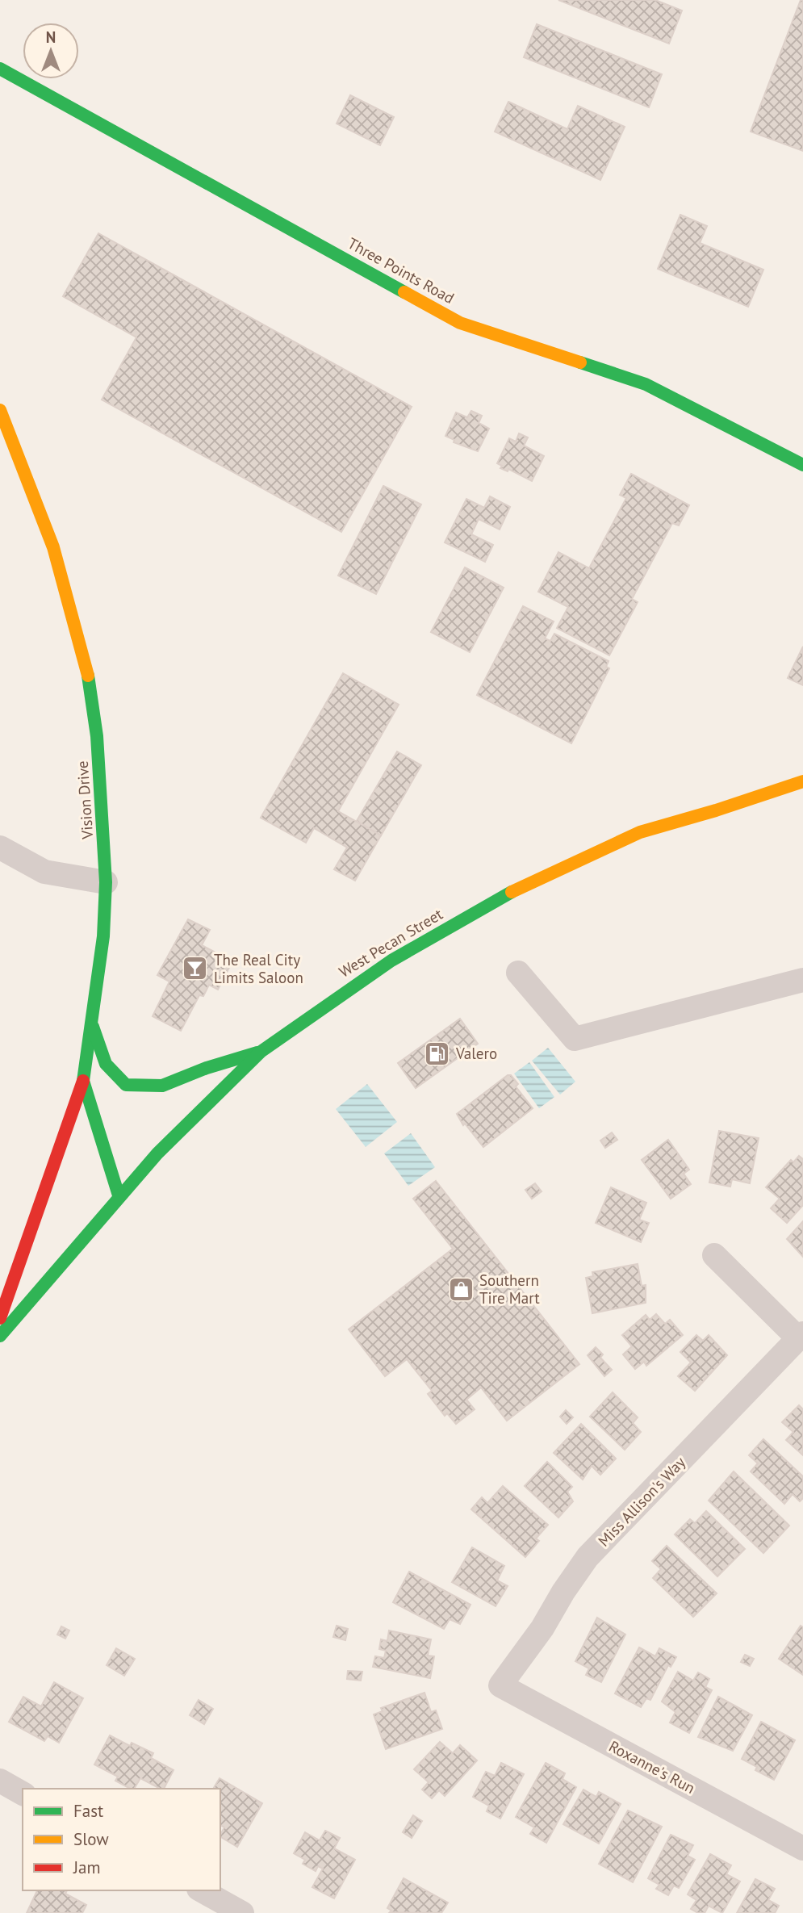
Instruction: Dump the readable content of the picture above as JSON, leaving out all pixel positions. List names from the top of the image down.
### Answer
{
  "streets": {
    "street": [
      "Three Points Road",
      "Vision Drive",
      "West Pecan Street",
      "Miss Allison's Way",
      "Roxanne's Run"
    ]
  },
  "crossings": [
    ["Vision Drive", "West Pecan Street"],
    ["Miss Allison's Way", "Roxanne's Run"]
  ],
  "places": {
    "bar": ["The Real City Limits Saloon"],
    "fuel station": ["Valero"],
    "shop": ["Southern Tire Mart"]
  },
  "legend": ["Fast", "Slow", "Jam"],
  "north": "top"
}
